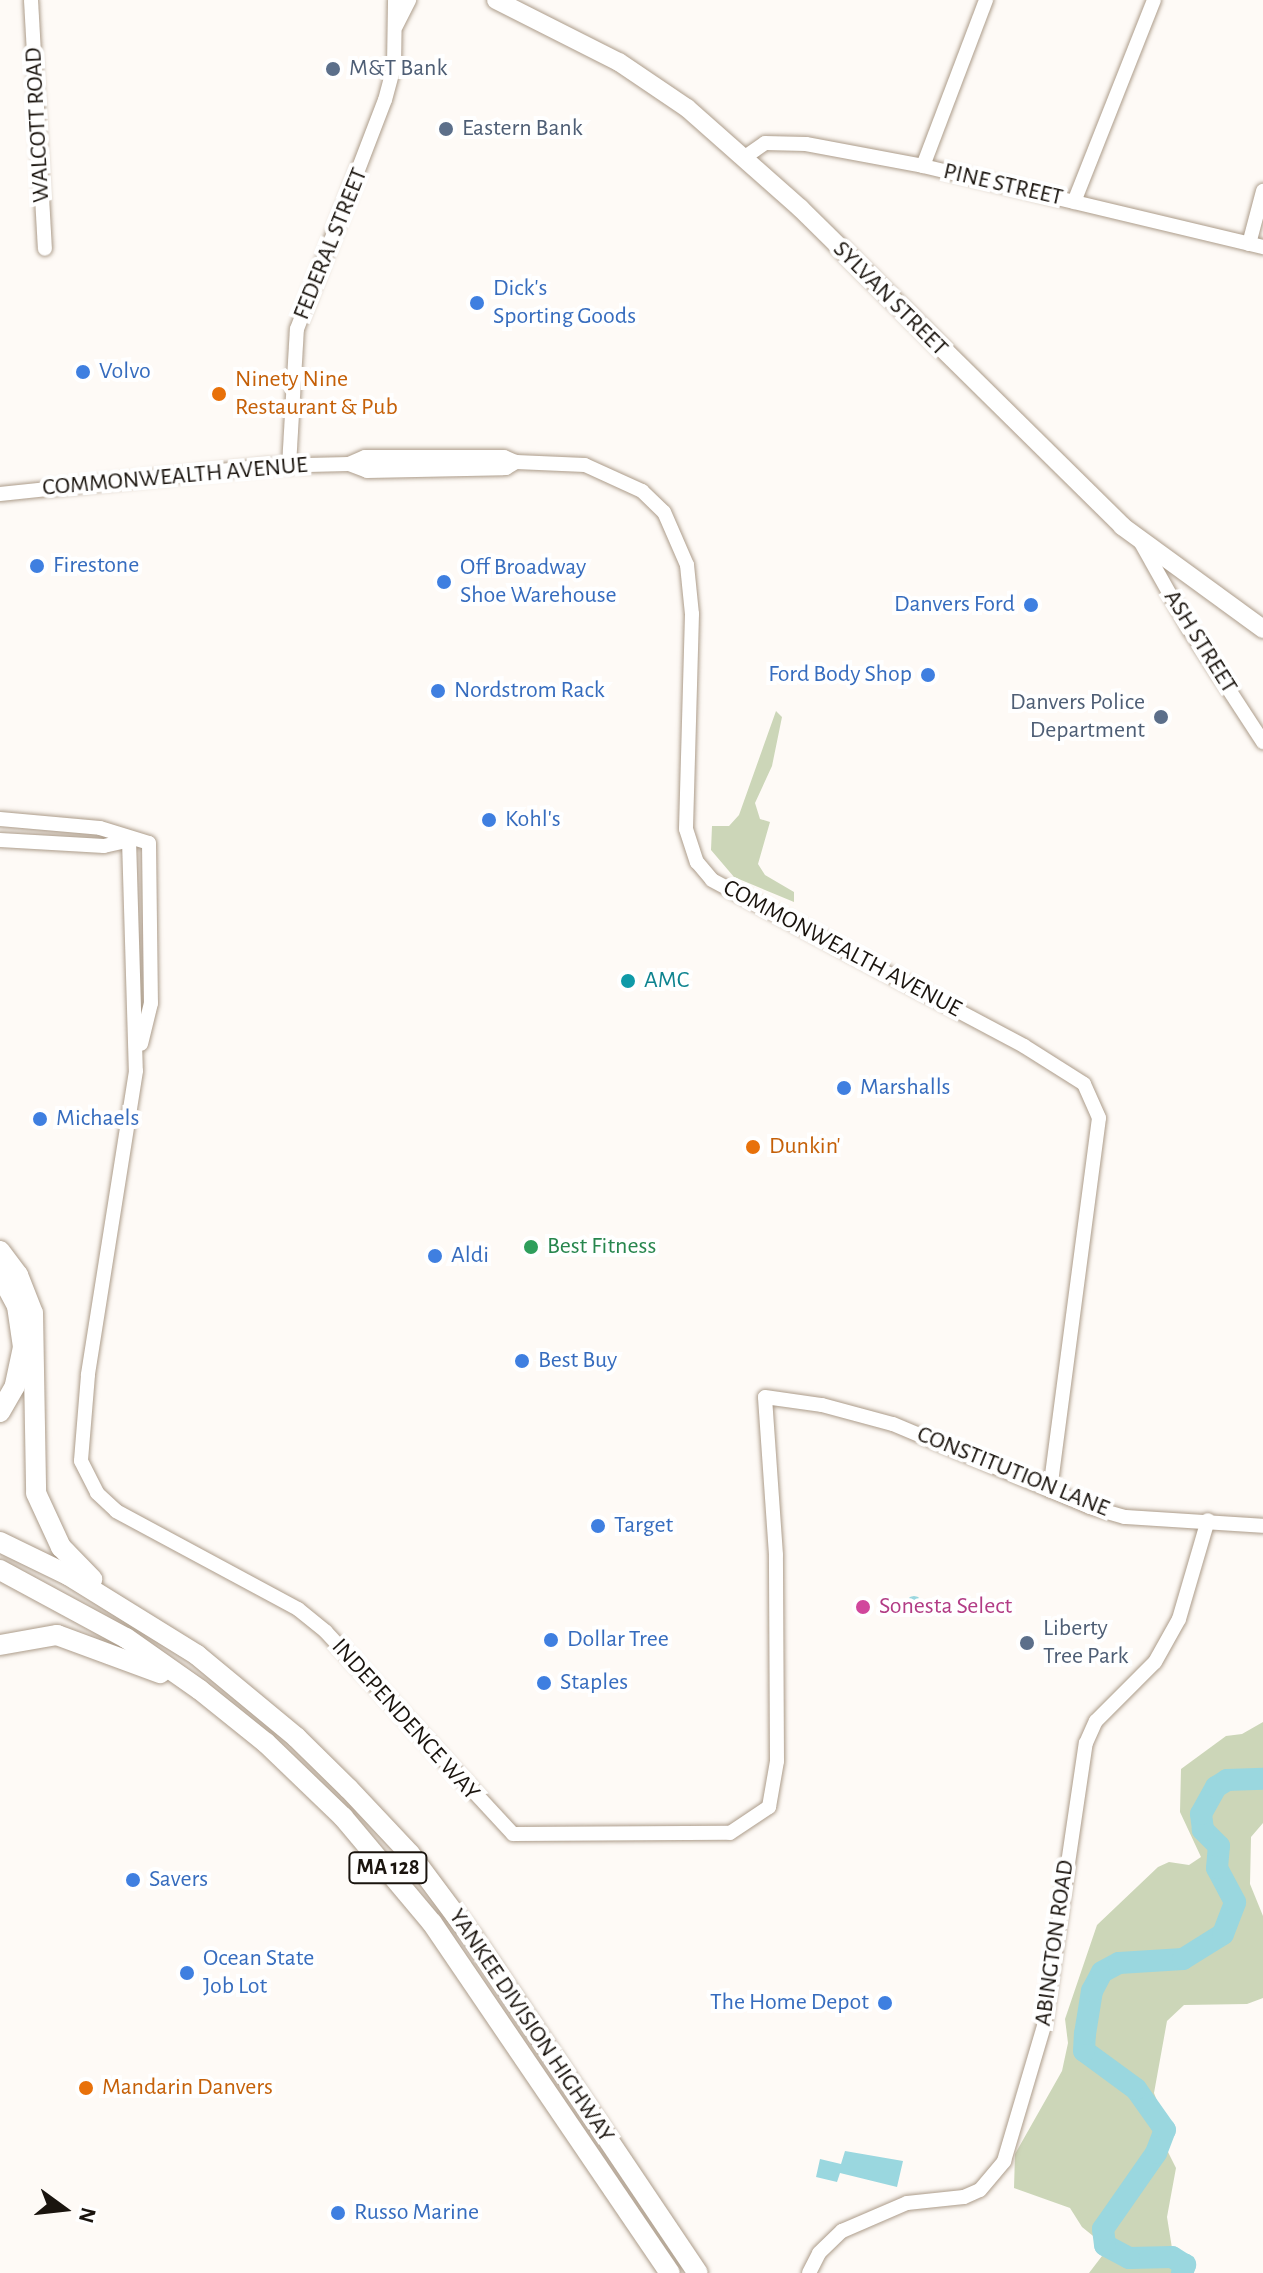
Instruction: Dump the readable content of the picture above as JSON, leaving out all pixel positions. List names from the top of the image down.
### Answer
{
  "streets": {
    "highway": ["MA 128", "YANKEE DIVISION HIGHWAY"],
    "main road": ["SYLVAN STREET"],
    "street": [
      "WALCOTT ROAD",
      "PINE STREET",
      "FEDERAL STREET",
      "COMMONWEALTH AVENUE",
      "ASH STREET",
      "CONSTITUTION LANE",
      "INDEPENDENCE WAY",
      "ABINGTON ROAD"
    ]
  },
  "crossings": [
    ["PINE STREET", "SYLVAN STREET"],
    ["FEDERAL STREET", "COMMONWEALTH AVENUE"],
    ["SYLVAN STREET", "ASH STREET"],
    ["COMMONWEALTH AVENUE", "CONSTITUTION LANE"],
    ["CONSTITUTION LANE", "INDEPENDENCE WAY"],
    ["CONSTITUTION LANE", "ABINGTON ROAD"]
  ],
  "places": [
    "M&T Bank",
    "Eastern Bank",
    "Dick's Sporting Goods",
    "Volvo",
    "Ninety Nine Restaurant & Pub",
    "Firestone",
    "Off Broadway Shoe Warehouse",
    "Danvers Ford",
    "Ford Body Shop",
    "Nordstrom Rack",
    "Danvers Police Department",
    "Kohl's",
    "AMC",
    "Marshalls",
    "Michaels",
    "Dunkin'",
    "Best Fitness",
    "Aldi",
    "Best Buy",
    "Target",
    "Sonesta Select",
    "Dollar Tree",
    "Liberty Tree Park",
    "Staples",
    "Savers",
    "Ocean State Job Lot",
    "The Home Depot",
    "Mandarin Danvers",
    "Russo Marine"
  ],
  "north": "right"
}
